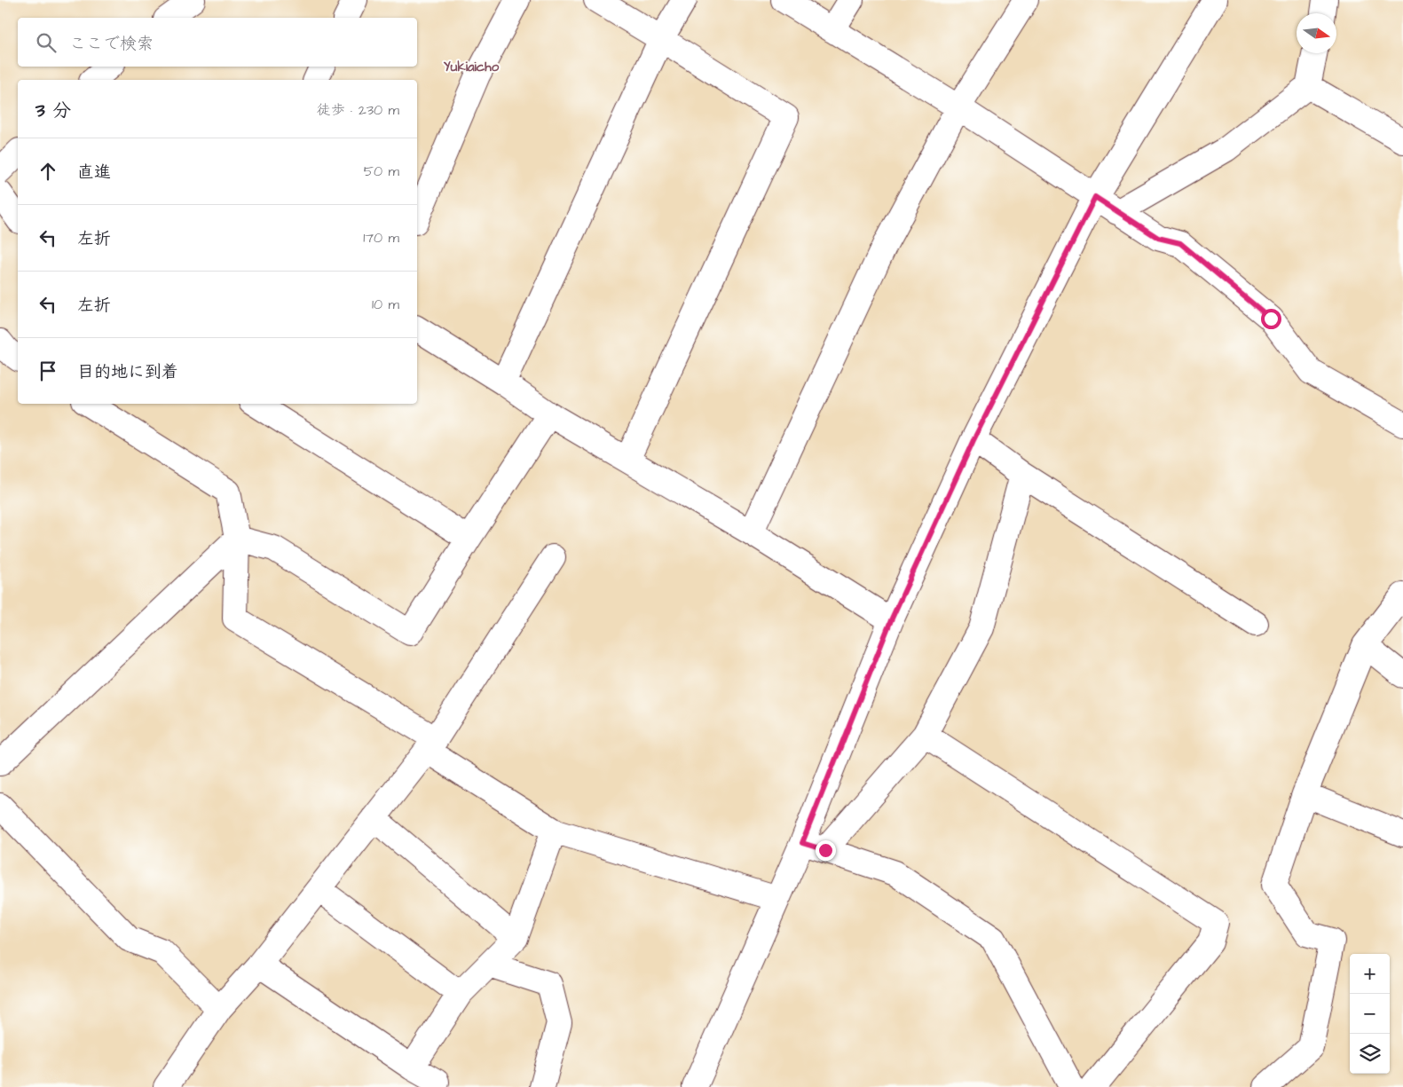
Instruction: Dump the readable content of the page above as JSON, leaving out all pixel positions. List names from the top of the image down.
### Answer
{
  "districts": ["Yukiaicho"],
  "north": "right",
  "page": {
    "search": "ここで検索",
    "heading": ["3 分", "徒歩 · 230 m"],
    "list": [
      ["直進", "50 m"],
      ["左折", "170 m"],
      ["左折", "10 m"],
      "目的地に到着"
    ],
    "map_buttons": ["+", "−"]
  }
}
